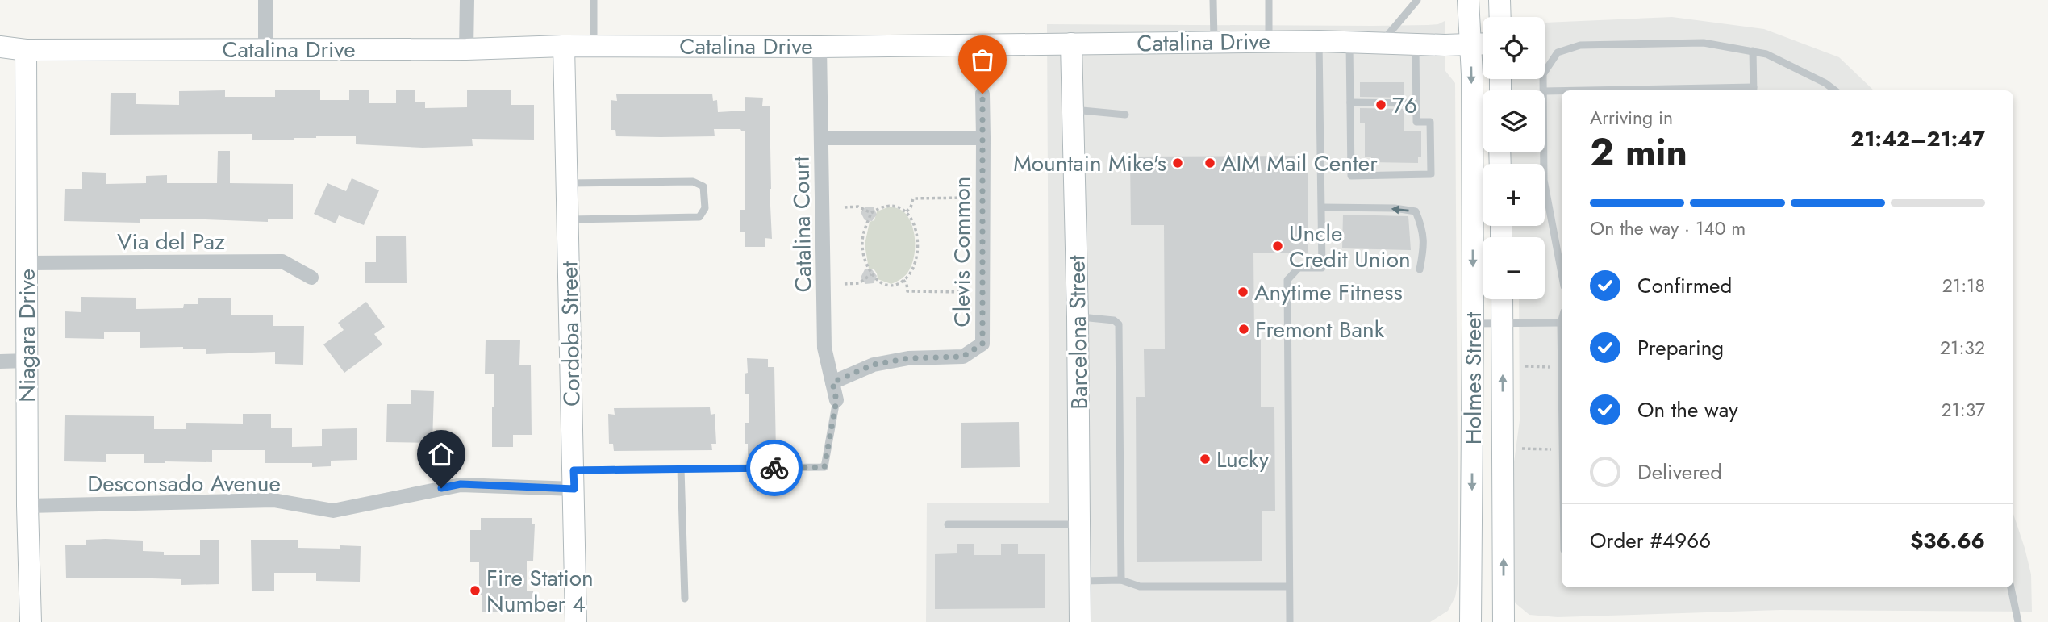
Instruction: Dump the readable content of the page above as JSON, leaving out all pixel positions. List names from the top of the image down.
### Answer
{
  "streets": {
    "street": [
      "Catalina Drive",
      "Catalina Court",
      "Via del Paz",
      "Clevis Common",
      "Barcelona Street",
      "Cordoba Street",
      "Niagara Drive",
      "Holmes Street",
      "Desconsado Avenue"
    ]
  },
  "crossings": [
    ["Catalina Drive", "Catalina Court"],
    ["Catalina Drive", "Barcelona Street"],
    ["Catalina Drive", "Cordoba Street"],
    ["Catalina Drive", "Niagara Drive"],
    ["Catalina Drive", "Holmes Street"],
    ["Catalina Court", "Clevis Common"],
    ["Via del Paz", "Niagara Drive"],
    ["Cordoba Street", "Desconsado Avenue"],
    ["Niagara Drive", "Desconsado Avenue"]
  ],
  "places": [
    "76",
    "Mountain Mike's",
    "AIM Mail Center",
    "Uncle Credit Union",
    "Anytime Fitness",
    "Fremont Bank",
    "Lucky",
    "Fire Station Number 4"
  ],
  "page": {
    "map_buttons": ["+", "−"],
    "heading": ["2 min", "Arriving in", "21:42–21:47"],
    "panel": ["Order #4966", "$36.66"],
    "bar": "On the way · 140 m",
    "list": [
      ["Confirmed", "21:18"],
      ["Preparing", "21:32"],
      ["On the way", "21:37"],
      "Delivered"
    ]
  }
}
